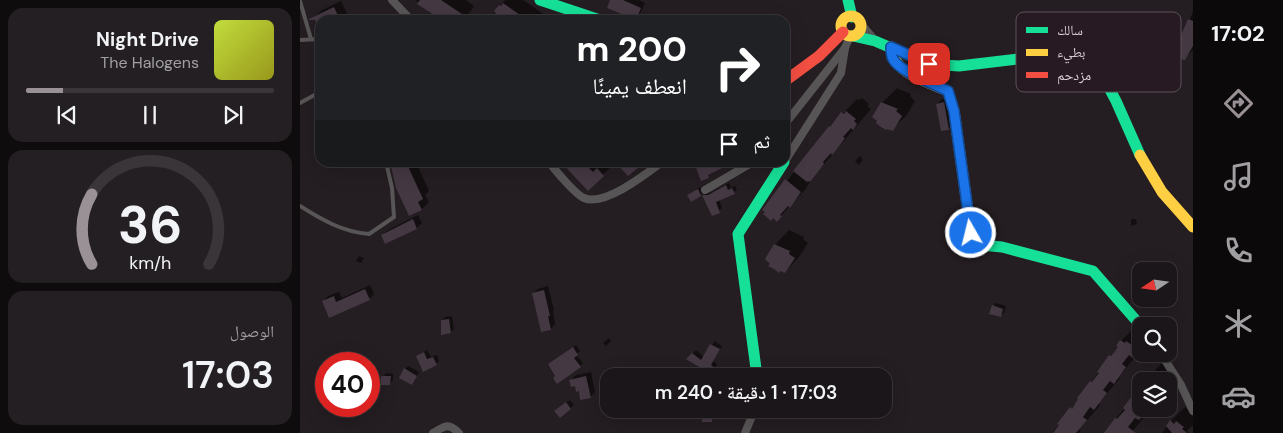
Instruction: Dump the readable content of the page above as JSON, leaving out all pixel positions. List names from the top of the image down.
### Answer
{
  "legend": ["سالك", "بطيء", "مزدحم"],
  "north": "left",
  "page": {
    "tabs": "17:02",
    "turn": ["200 m", "انعطف يمينًا"],
    "song": ["Night Drive", "The Halogens"],
    "then": "ثم",
    "tile": ["الوصول", "17:03"],
    "limit": "40",
    "trip": "17:03 · 1 دقيقة · 240 m",
    "gauge": ["36", "km/h"]
  }
}
